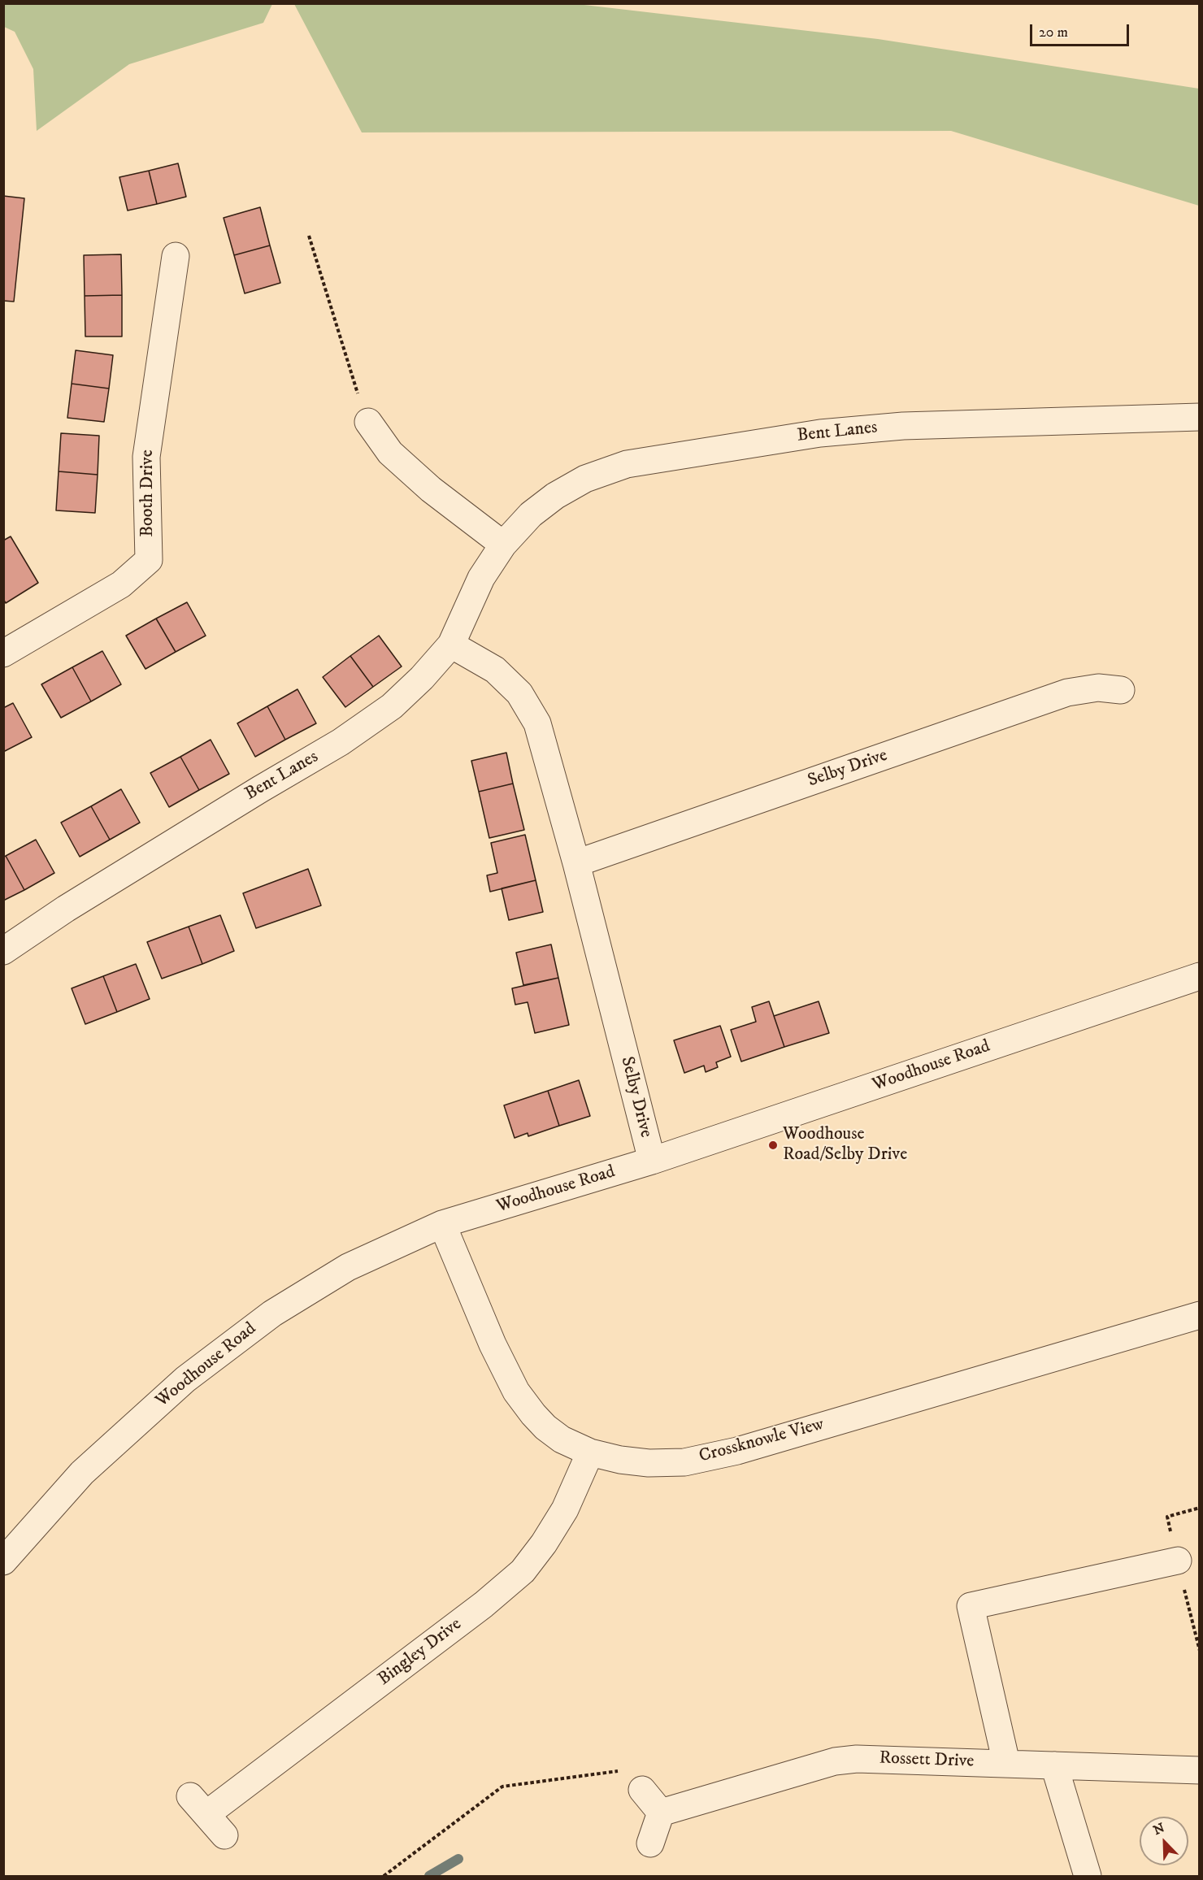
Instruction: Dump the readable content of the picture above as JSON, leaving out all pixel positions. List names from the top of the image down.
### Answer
{
  "streets": {
    "street": [
      "Bent Lanes",
      "Booth Drive",
      "Selby Drive",
      "Woodhouse Road",
      "Crossknowle View",
      "Bingley Drive",
      "Rossett Drive"
    ]
  },
  "crossings": [
    ["Bent Lanes", "Selby Drive"],
    ["Selby Drive", "Woodhouse Road"],
    ["Woodhouse Road", "Crossknowle View"],
    ["Crossknowle View", "Bingley Drive"]
  ],
  "places": ["Woodhouse Road/Selby Drive"],
  "scale_bar": "20 m",
  "north": "top left"
}
